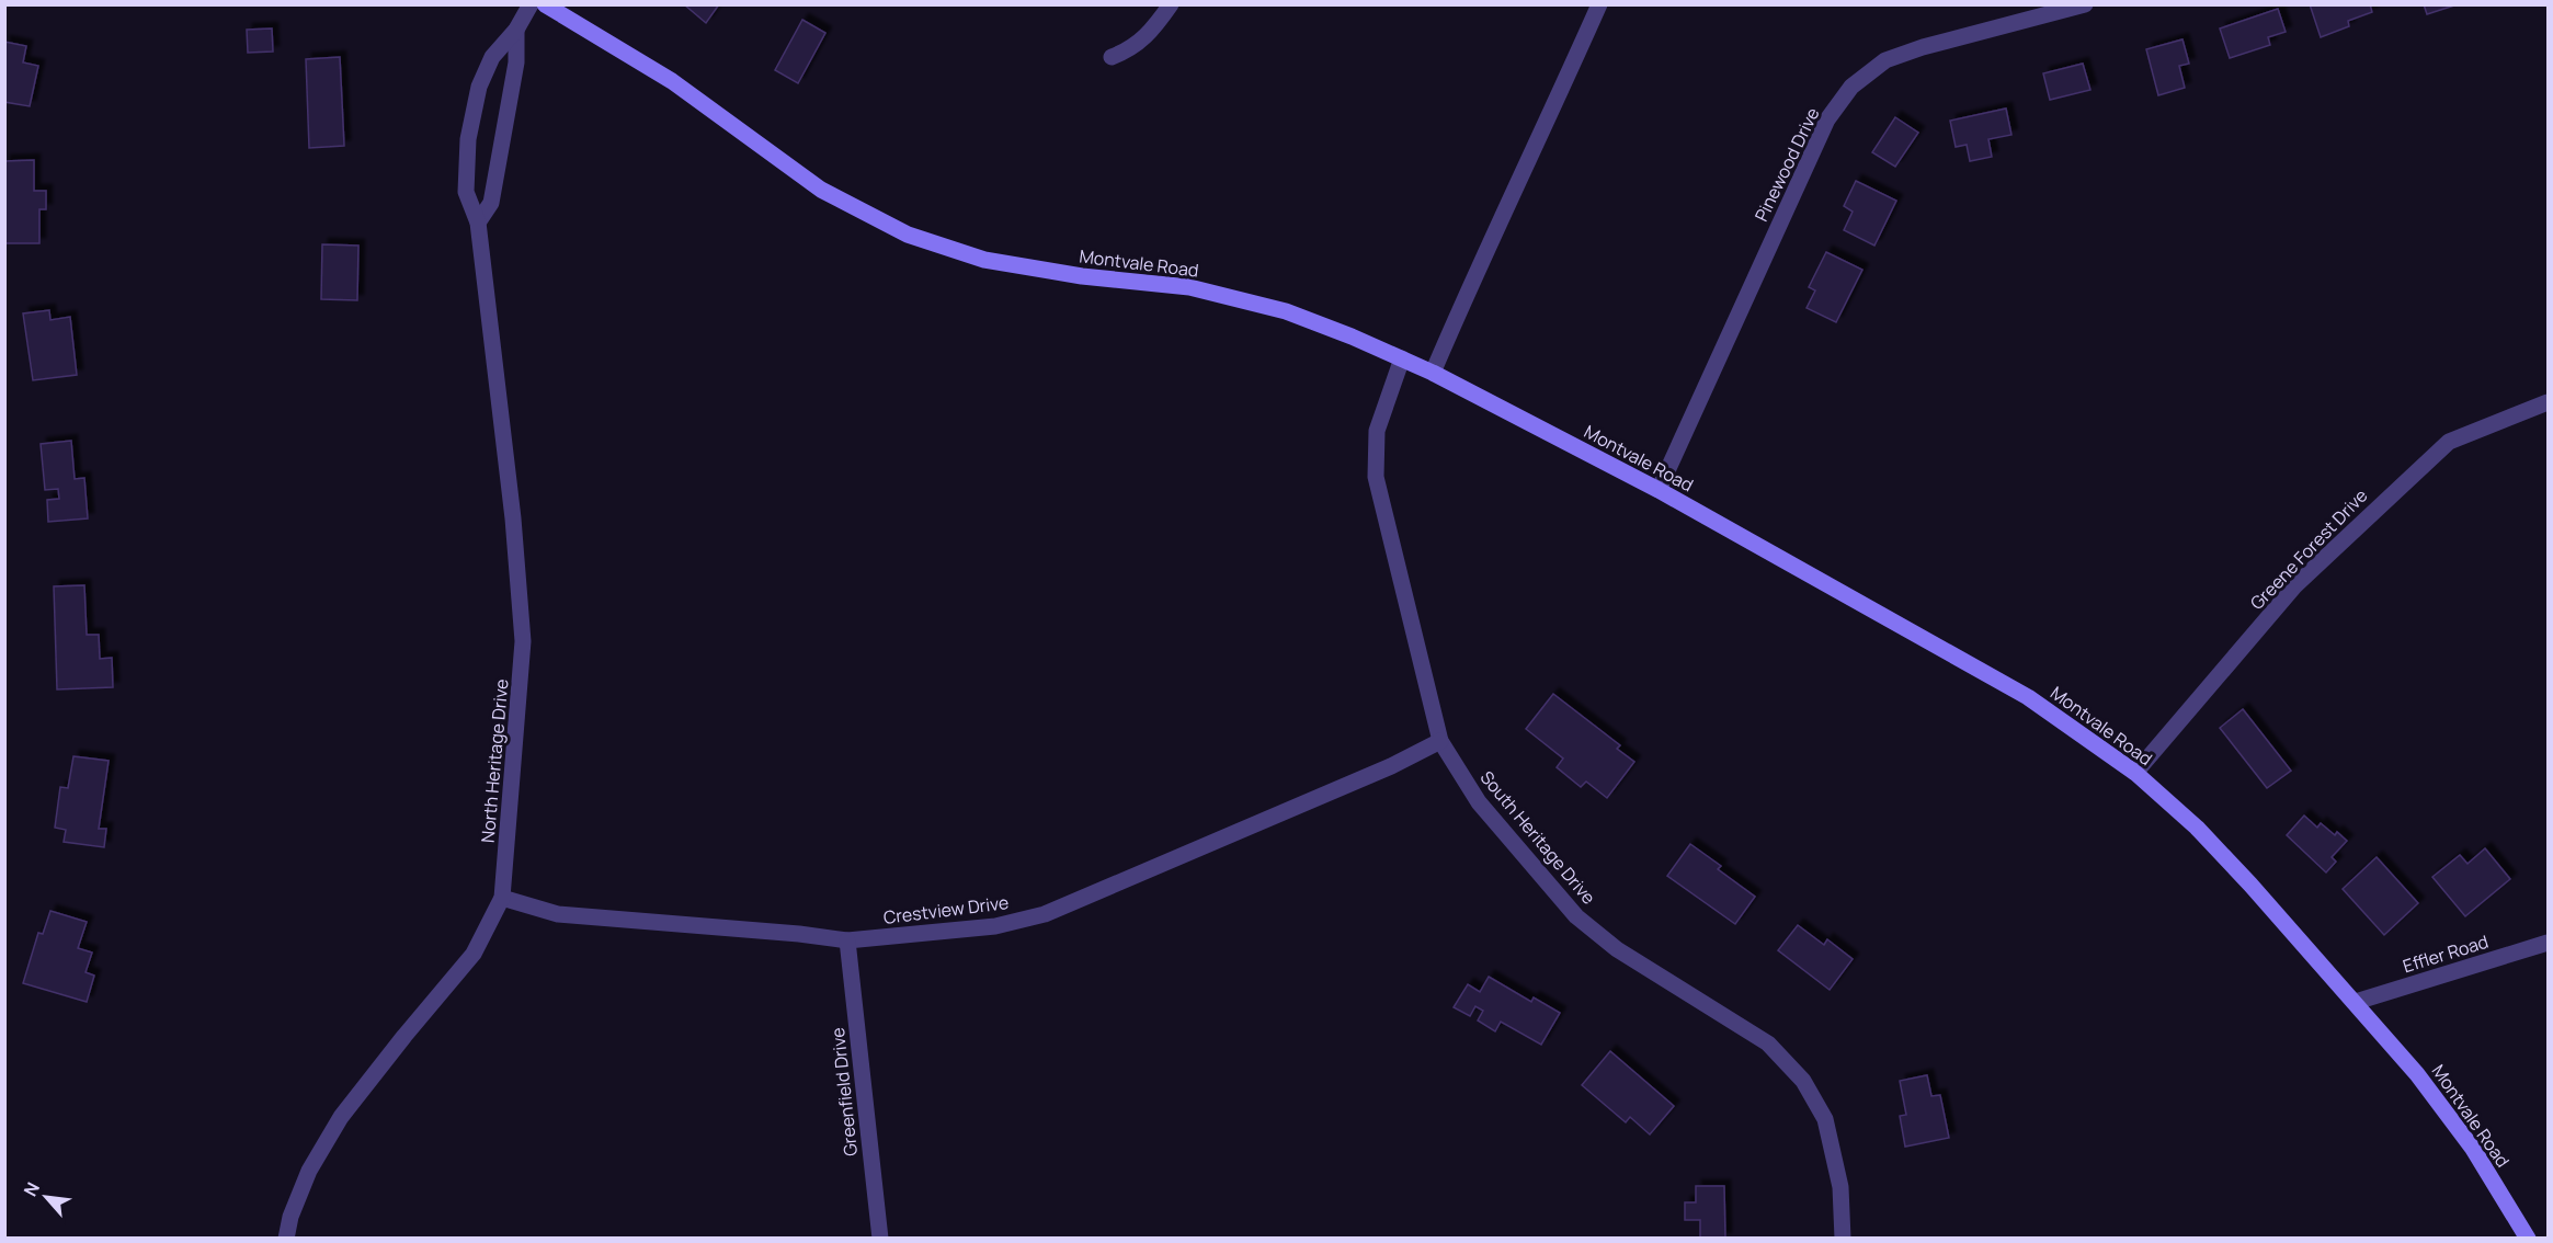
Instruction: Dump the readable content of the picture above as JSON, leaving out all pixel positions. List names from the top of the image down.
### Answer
{
  "streets": {
    "main road": ["Montvale Road"],
    "street": [
      "Pinewood Drive",
      "Greene Forest Drive",
      "North Heritage Drive",
      "South Heritage Drive",
      "Crestview Drive",
      "Effler Road",
      "Greenfield Drive"
    ]
  },
  "crossings": [
    ["Pinewood Drive", "Montvale Road"],
    ["Montvale Road", "Greene Forest Drive"],
    ["Montvale Road", "South Heritage Drive"],
    ["Montvale Road", "Effler Road"],
    ["North Heritage Drive", "Crestview Drive"],
    ["South Heritage Drive", "Crestview Drive"],
    ["Crestview Drive", "Greenfield Drive"]
  ],
  "north": "top left"
}
